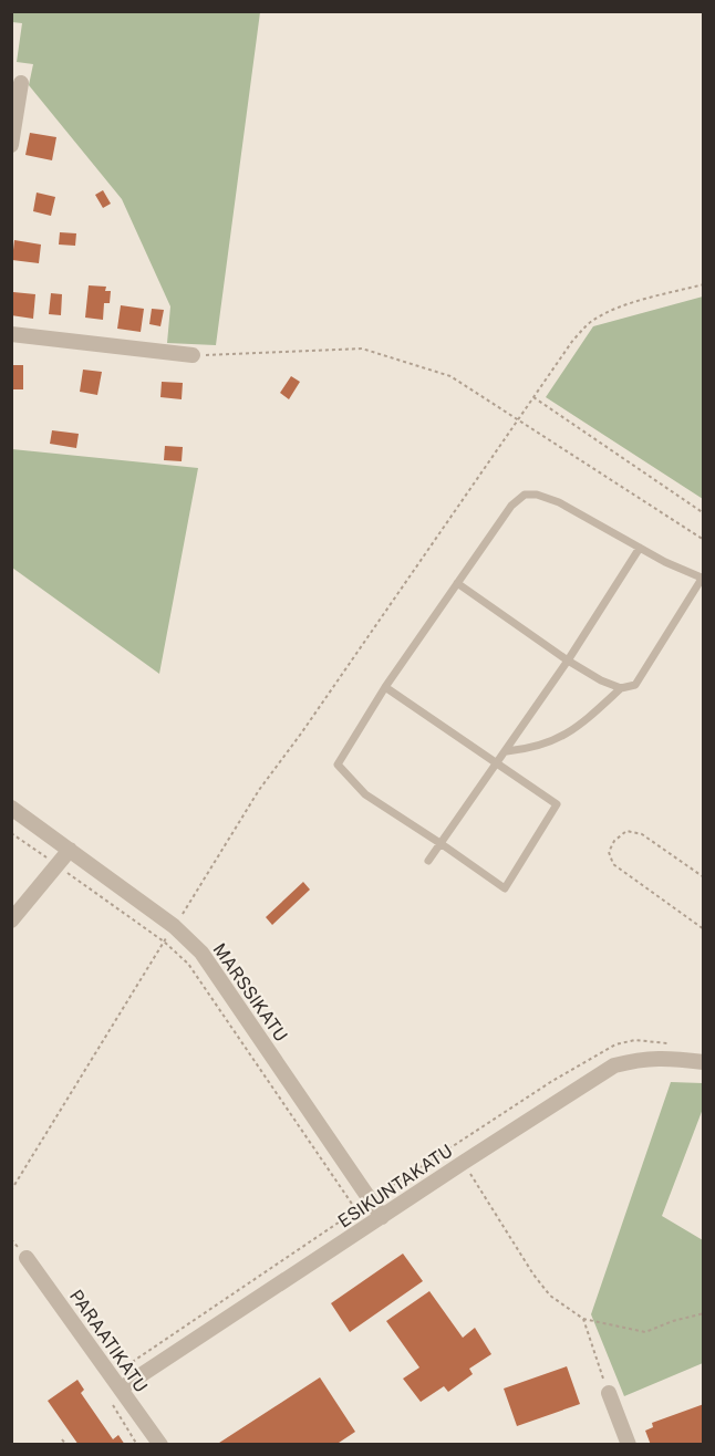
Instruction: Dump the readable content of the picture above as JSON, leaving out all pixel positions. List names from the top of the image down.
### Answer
{
  "streets": {
    "street": ["MARSSIKATU", "ESIKUNTAKATU", "PARAATIKATU"]
  },
  "crossings": [
    ["MARSSIKATU", "ESIKUNTAKATU"],
    ["ESIKUNTAKATU", "PARAATIKATU"]
  ]
}
